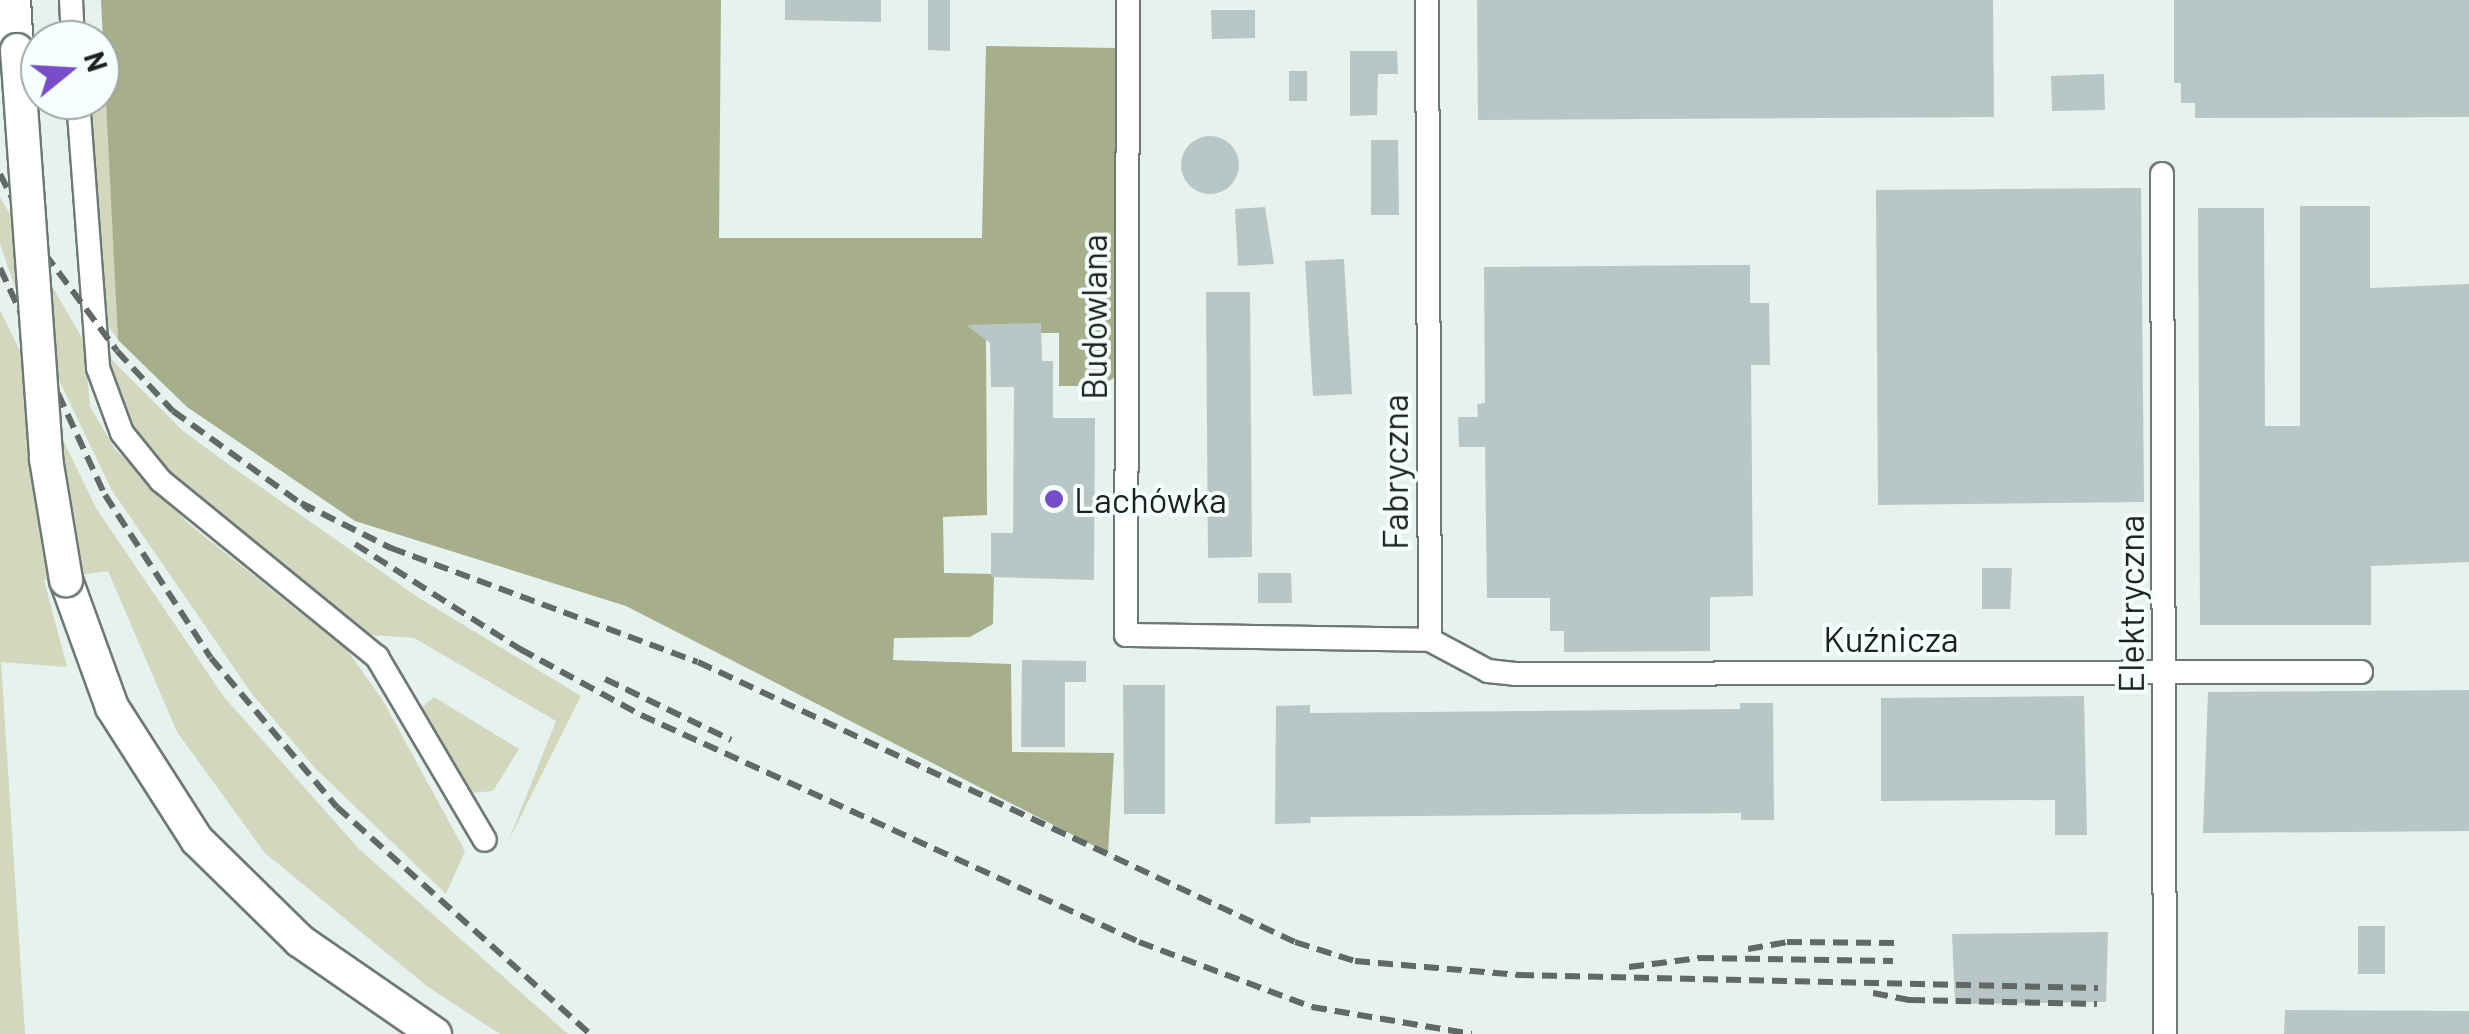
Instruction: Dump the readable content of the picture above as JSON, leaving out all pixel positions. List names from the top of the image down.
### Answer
{
  "streets": {
    "street": [
      "Budowlana",
      "Fabryczna",
      "Elektryczna",
      "Kuźnicza"
    ]
  },
  "crossings": [
    ["Budowlana", "Fabryczna"],
    ["Budowlana", "Kuźnicza"],
    ["Fabryczna", "Kuźnicza"],
    ["Elektryczna", "Kuźnicza"]
  ],
  "places": ["Lachówka"],
  "north": "right"
}
